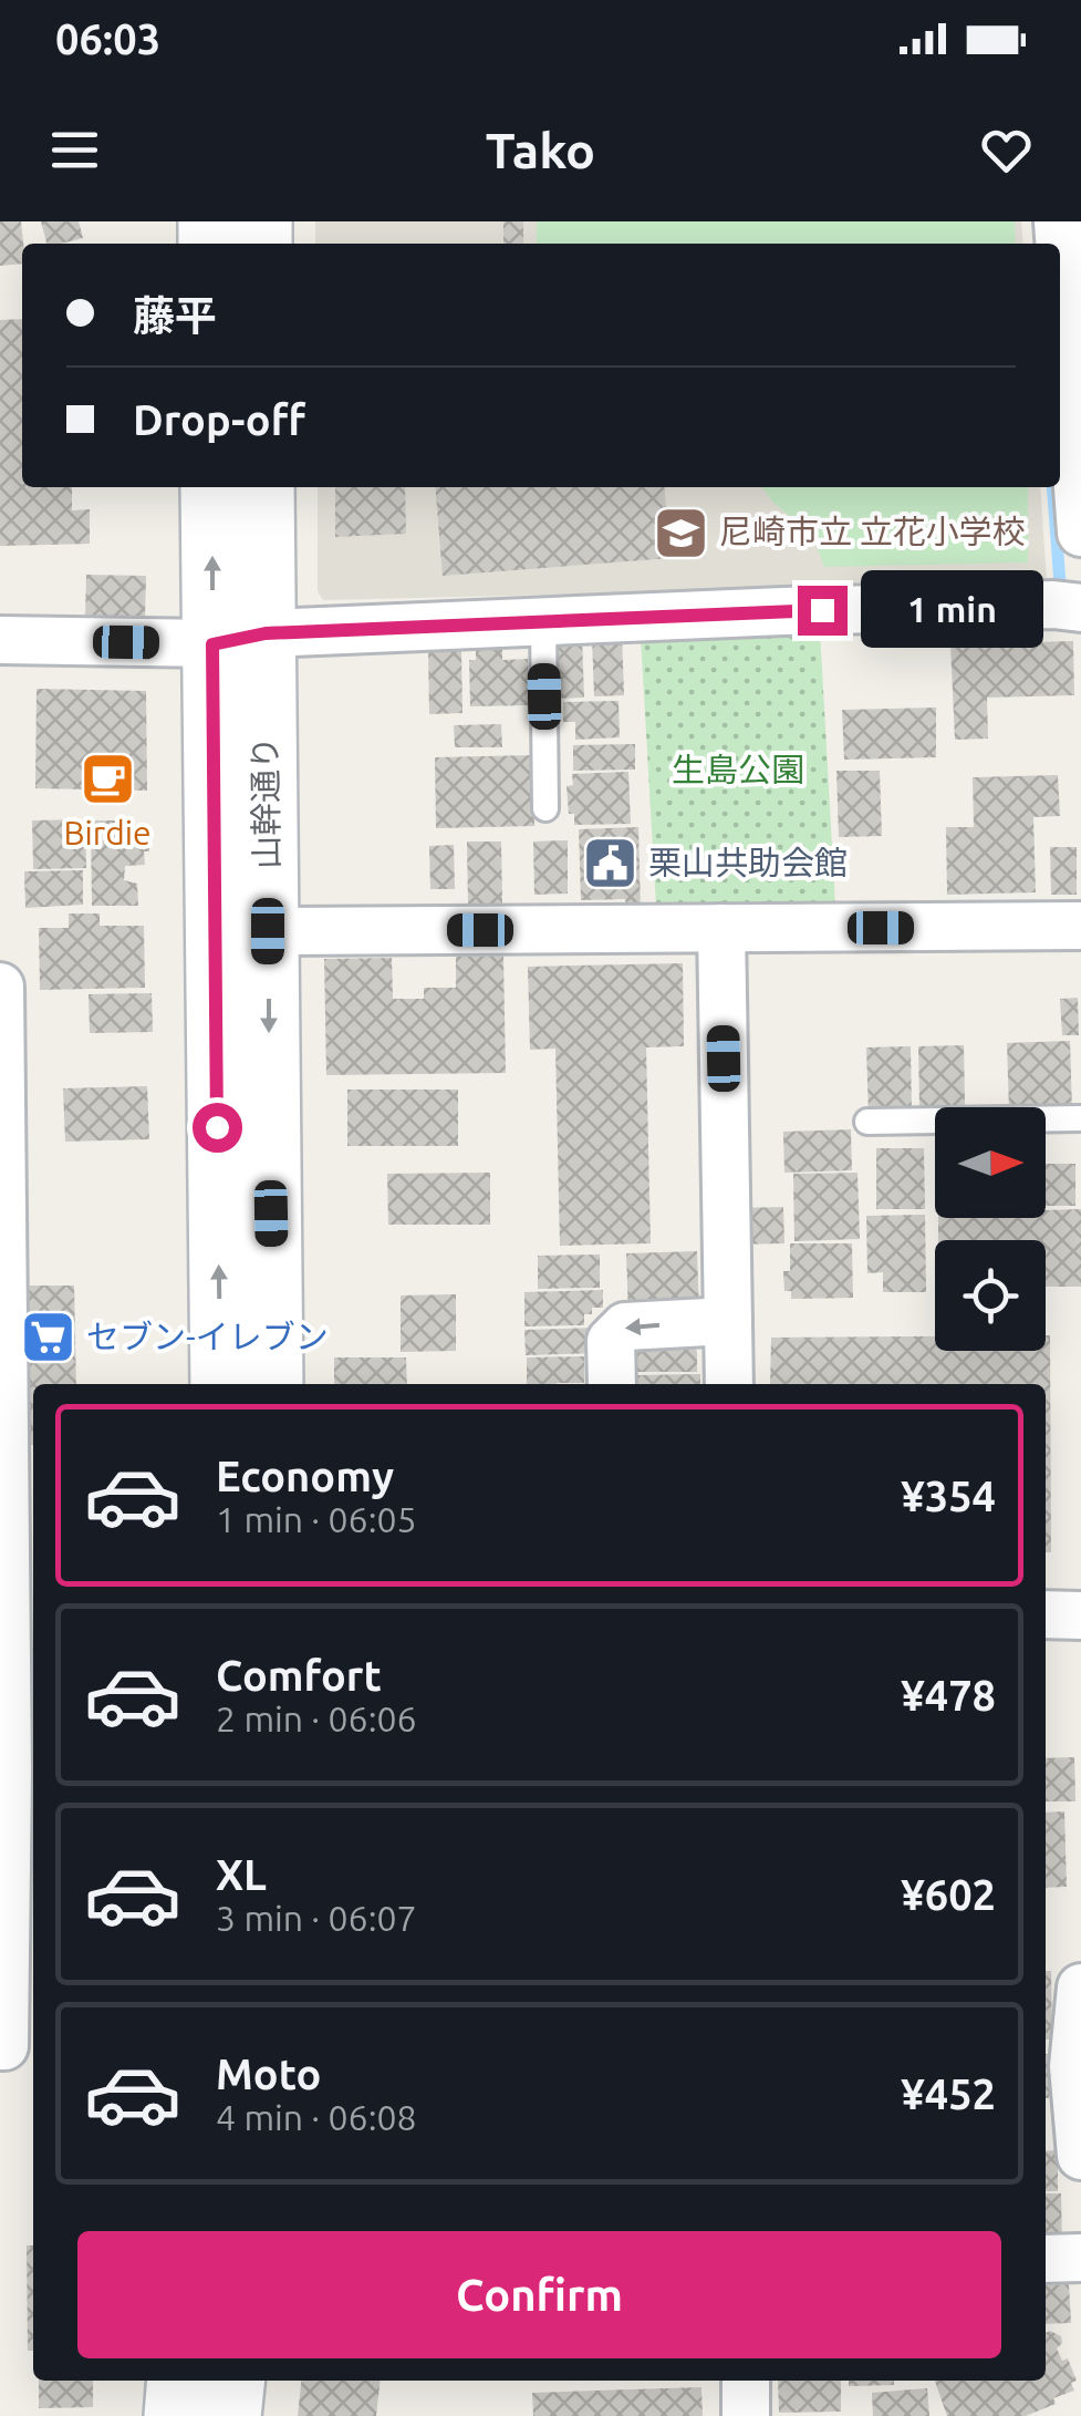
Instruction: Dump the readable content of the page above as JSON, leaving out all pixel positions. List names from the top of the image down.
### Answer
{
  "streets": {
    "street": ["山幹通り"]
  },
  "parks": ["生島公園"],
  "places": {
    "school or university": ["尼崎市立 立花小学校"],
    "cafe": ["Birdie"],
    "public building": ["栗山共助会館"],
    "supermarket": ["セブン-イレブン"]
  },
  "north": "right",
  "page": {
    "status": "06:03",
    "header": "Tako",
    "banner": ["藤平", "Drop-off"],
    "bubble": "1 min",
    "list": [
      {
        "name": "Economy",
        "note": "1 min · 06:05",
        "value": "¥354"
      },
      {
        "name": "Comfort",
        "note": "2 min · 06:06",
        "value": "¥478"
      },
      {
        "name": "XL",
        "note": "3 min · 06:07",
        "value": "¥602"
      },
      {
        "name": "Moto",
        "note": "4 min · 06:08",
        "value": "¥452"
      }
    ],
    "buttons": "Confirm"
  }
}
